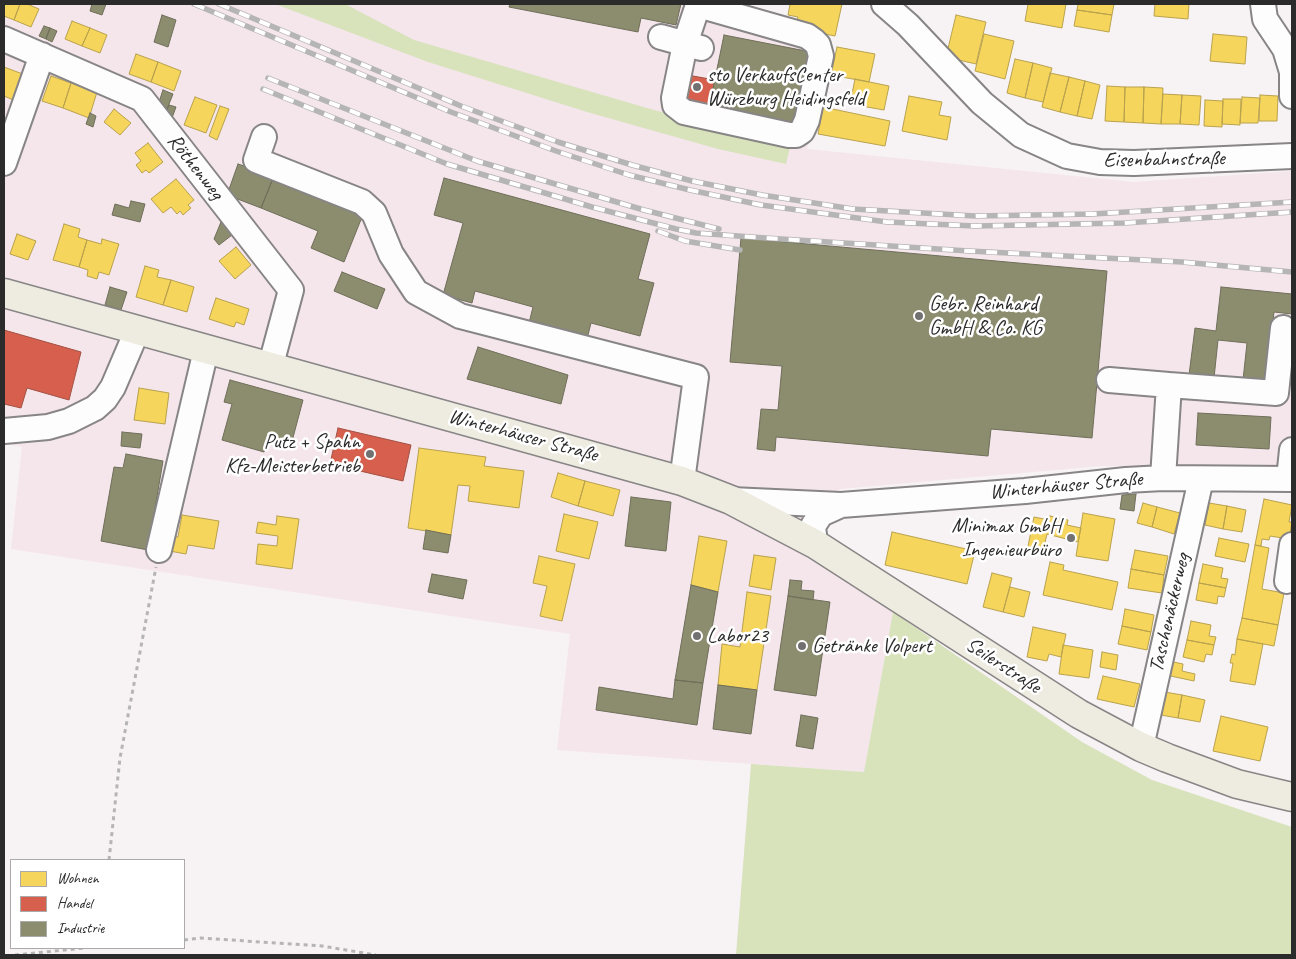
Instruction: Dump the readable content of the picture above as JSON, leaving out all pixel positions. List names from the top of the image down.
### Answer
{
  "streets": {
    "main road": ["Winterhäuser Straße", "Seilerstraße"],
    "street": ["Eisenbahnstraße", "Röthenweg", "Taschenäckerweg"]
  },
  "crossings": [
    ["Röthenweg", "Winterhäuser Straße"],
    ["Winterhäuser Straße", "Taschenäckerweg"],
    ["Winterhäuser Straße", "Seilerstraße"],
    ["Taschenäckerweg", "Seilerstraße"]
  ],
  "places": [
    "sto VerkaufsCenter Würzburg Heidingsfeld",
    "Gebr. Reinhard GmbH & Co. KG",
    "Putz + Spahn Kfz-Meisterbetrieb",
    "Minimax GmbH Ingenieurbüro",
    "Labor23",
    "Getränke Volpert"
  ],
  "legend": ["Wohnen", "Handel", "Industrie"]
}
